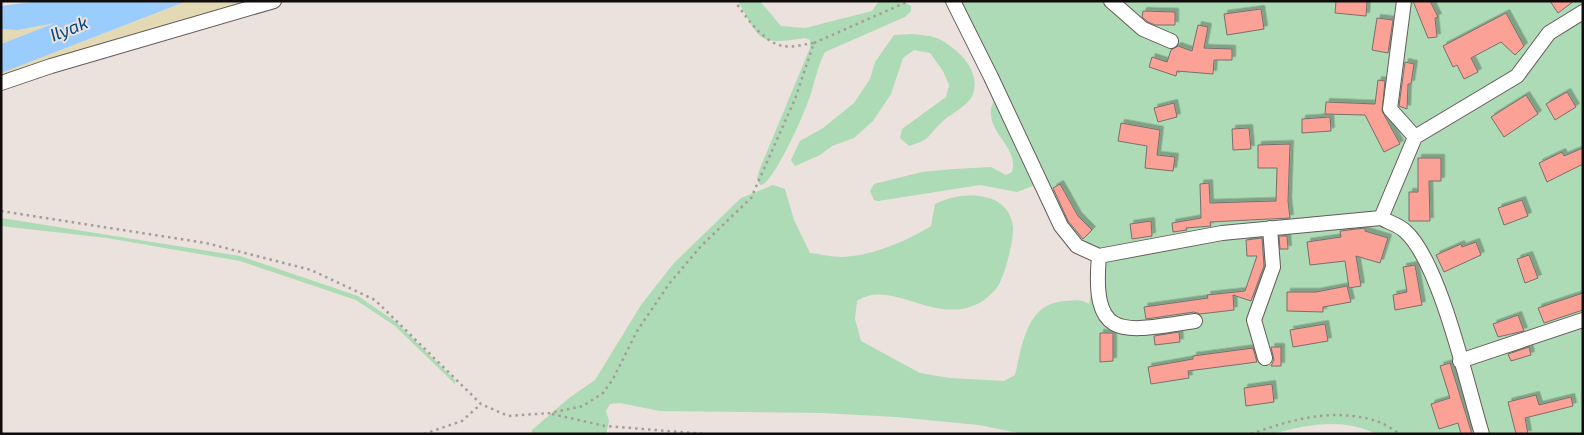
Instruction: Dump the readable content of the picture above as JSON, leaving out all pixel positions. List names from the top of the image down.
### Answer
{
  "water": ["Ilyak"]
}
